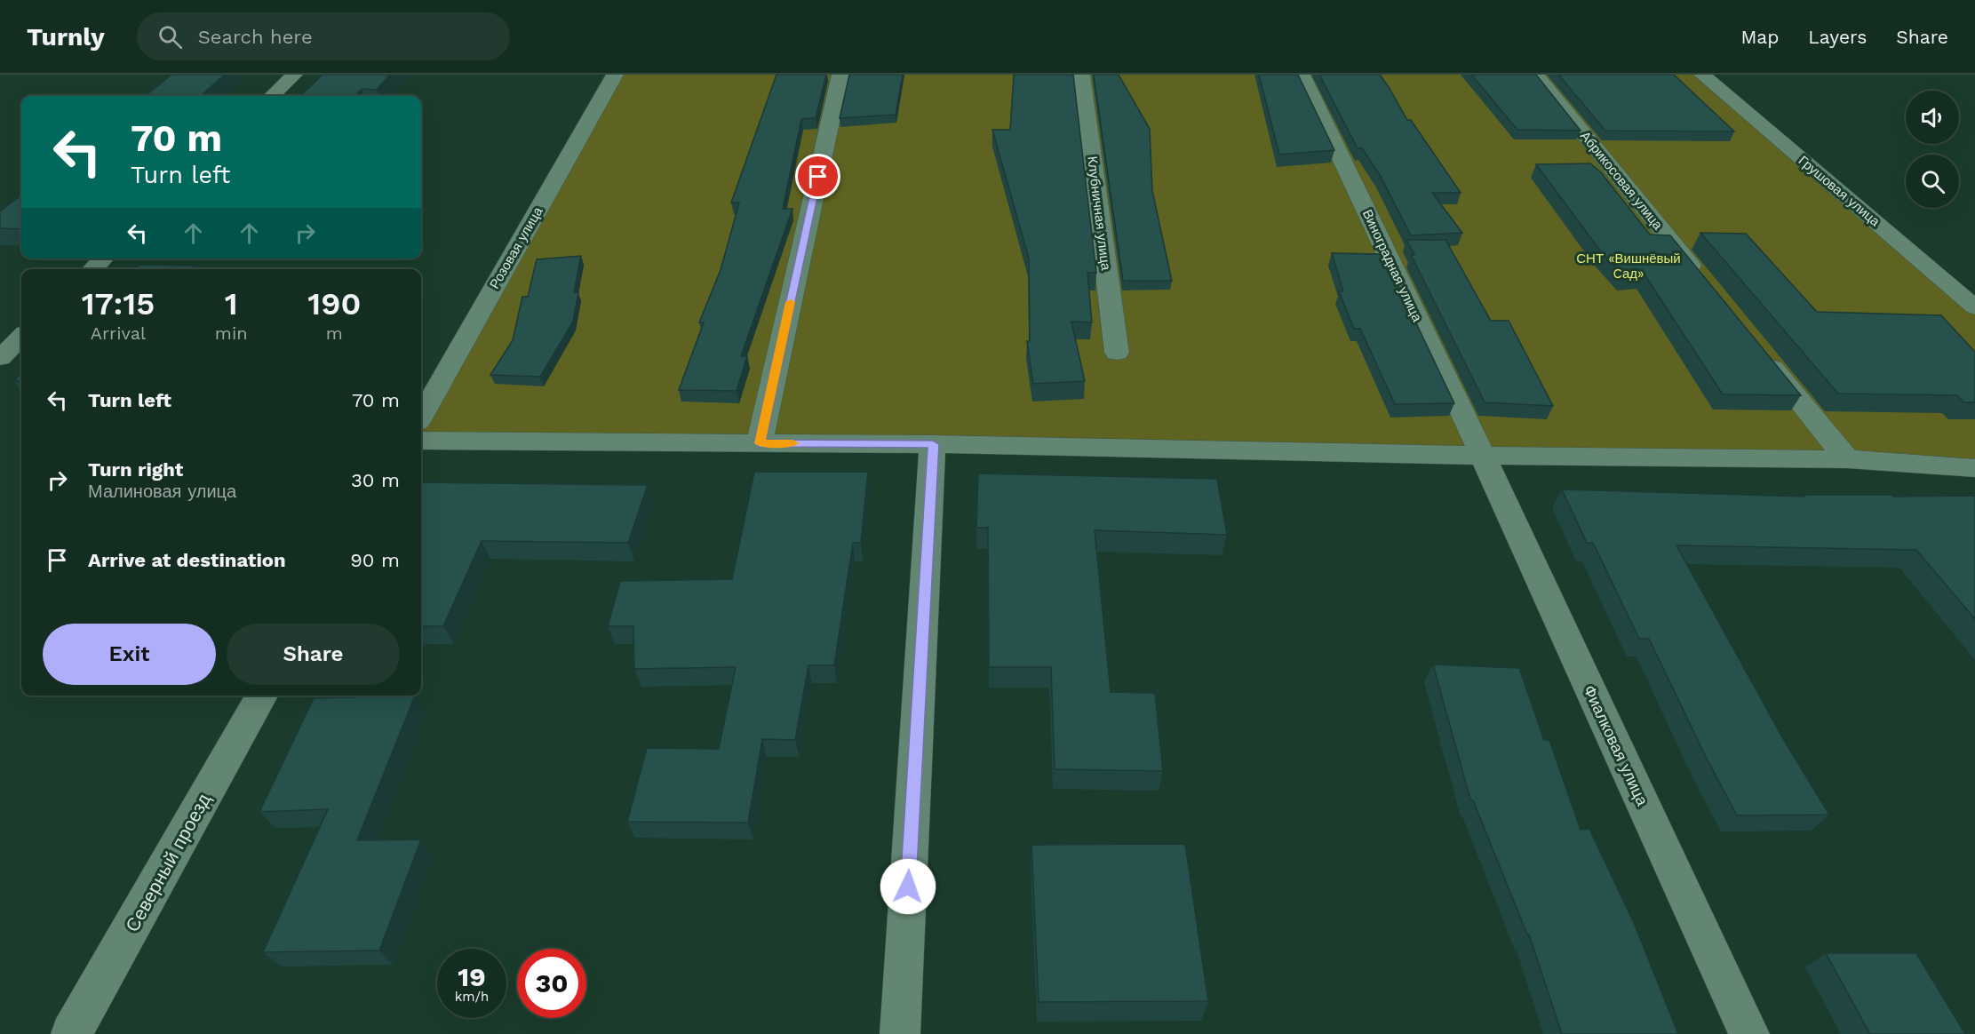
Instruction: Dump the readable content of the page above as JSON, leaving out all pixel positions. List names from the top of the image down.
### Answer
{
  "streets": {
    "street": [
      "Абрикосовая улица",
      "Грушовая улица",
      "Клубничная улица",
      "Розовая улица",
      "Виноградная улица",
      "Фиалковая улица",
      "Северный проезд"
    ]
  },
  "crossings": [
    ["Виноградная улица", "Фиалковая улица"]
  ],
  "parks": ["СНТ «Вишнёвый Cад»"],
  "page": {
    "header": "Turnly",
    "search": "Search here",
    "nav": ["Map", "Layers", "Share"],
    "turn": ["70 m", "Turn left"],
    "eta": [
      "17:15",
      "Arrival",
      "1",
      "min",
      "190",
      "m"
    ],
    "list": [
      {
        "name": "Turn left",
        "value": "70 m"
      },
      {
        "name": "Turn right",
        "note": "Малиновая улица",
        "value": "30 m"
      },
      {
        "name": "Arrive at destination",
        "value": "90 m"
      }
    ],
    "buttons": ["Exit", "Share"],
    "speed": "19 km/h",
    "limit": "30"
  }
}
